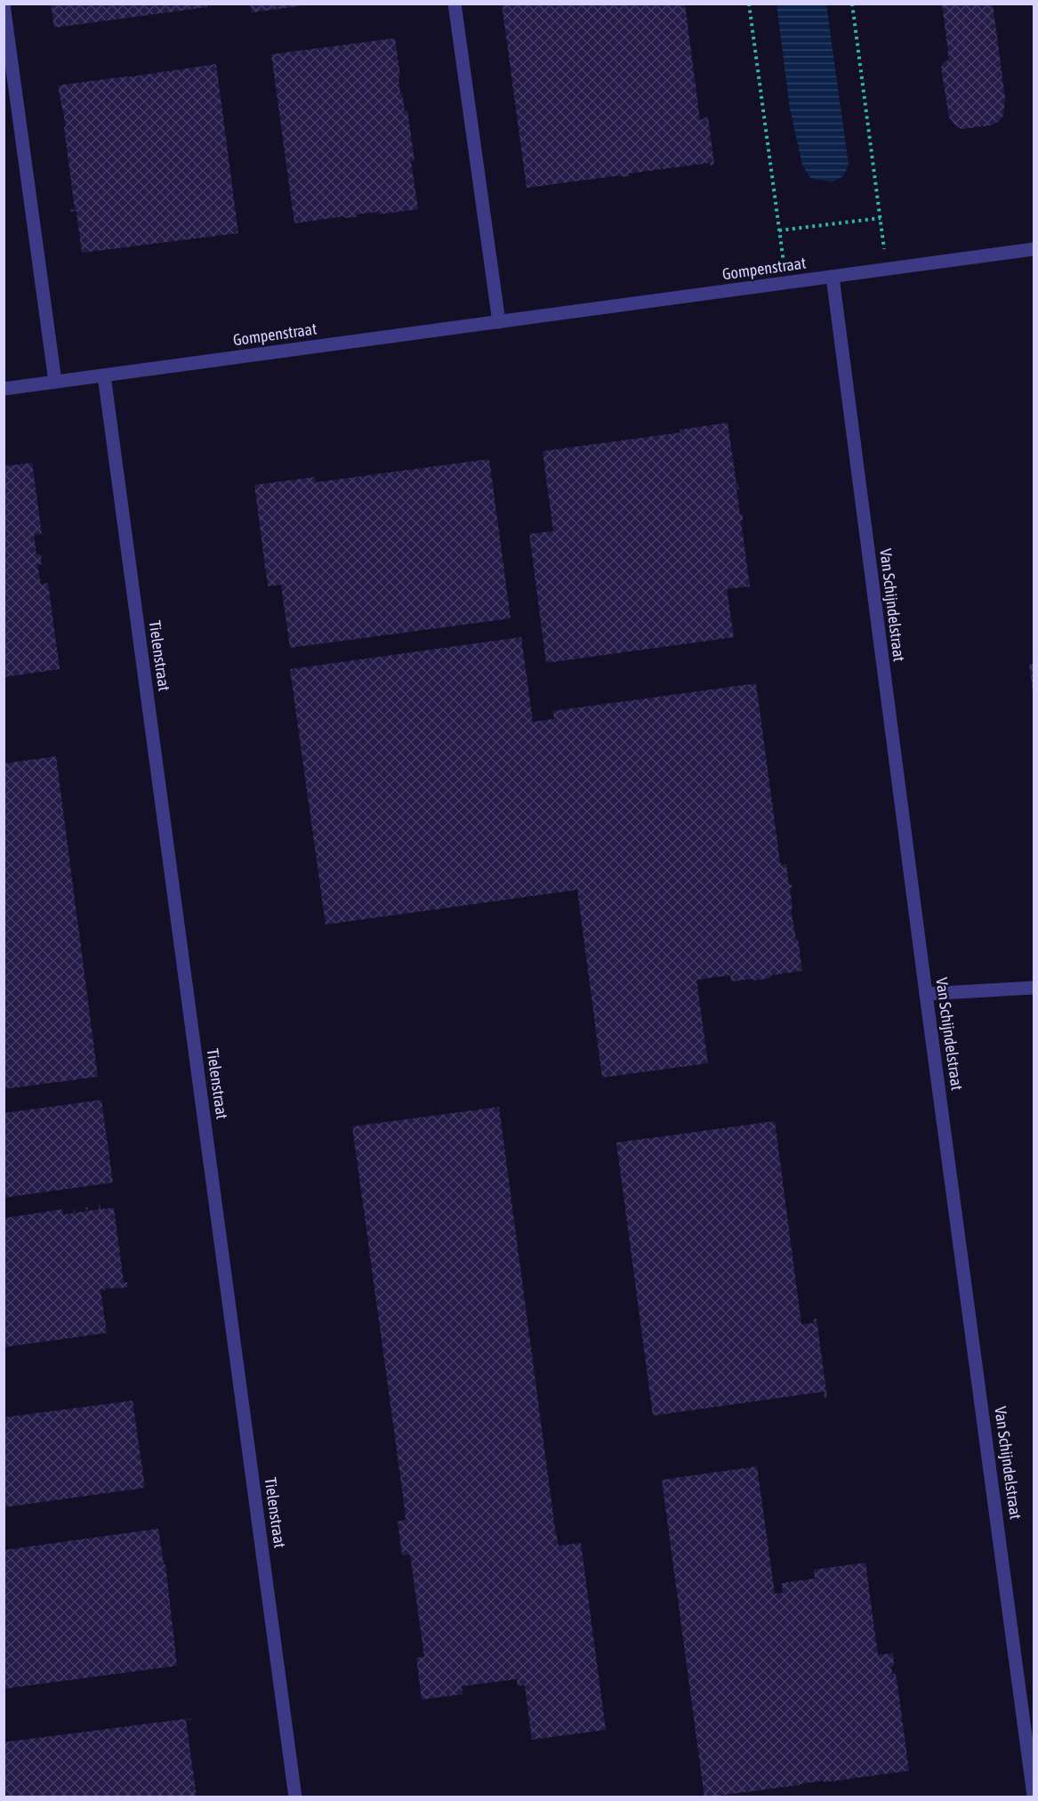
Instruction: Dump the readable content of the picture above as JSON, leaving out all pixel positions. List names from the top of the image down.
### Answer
{
  "streets": {
    "street": ["Gompenstraat", "Van Schijndelstraat", "Tielenstraat"]
  },
  "crossings": [
    ["Gompenstraat", "Van Schijndelstraat"],
    ["Gompenstraat", "Tielenstraat"]
  ]
}
